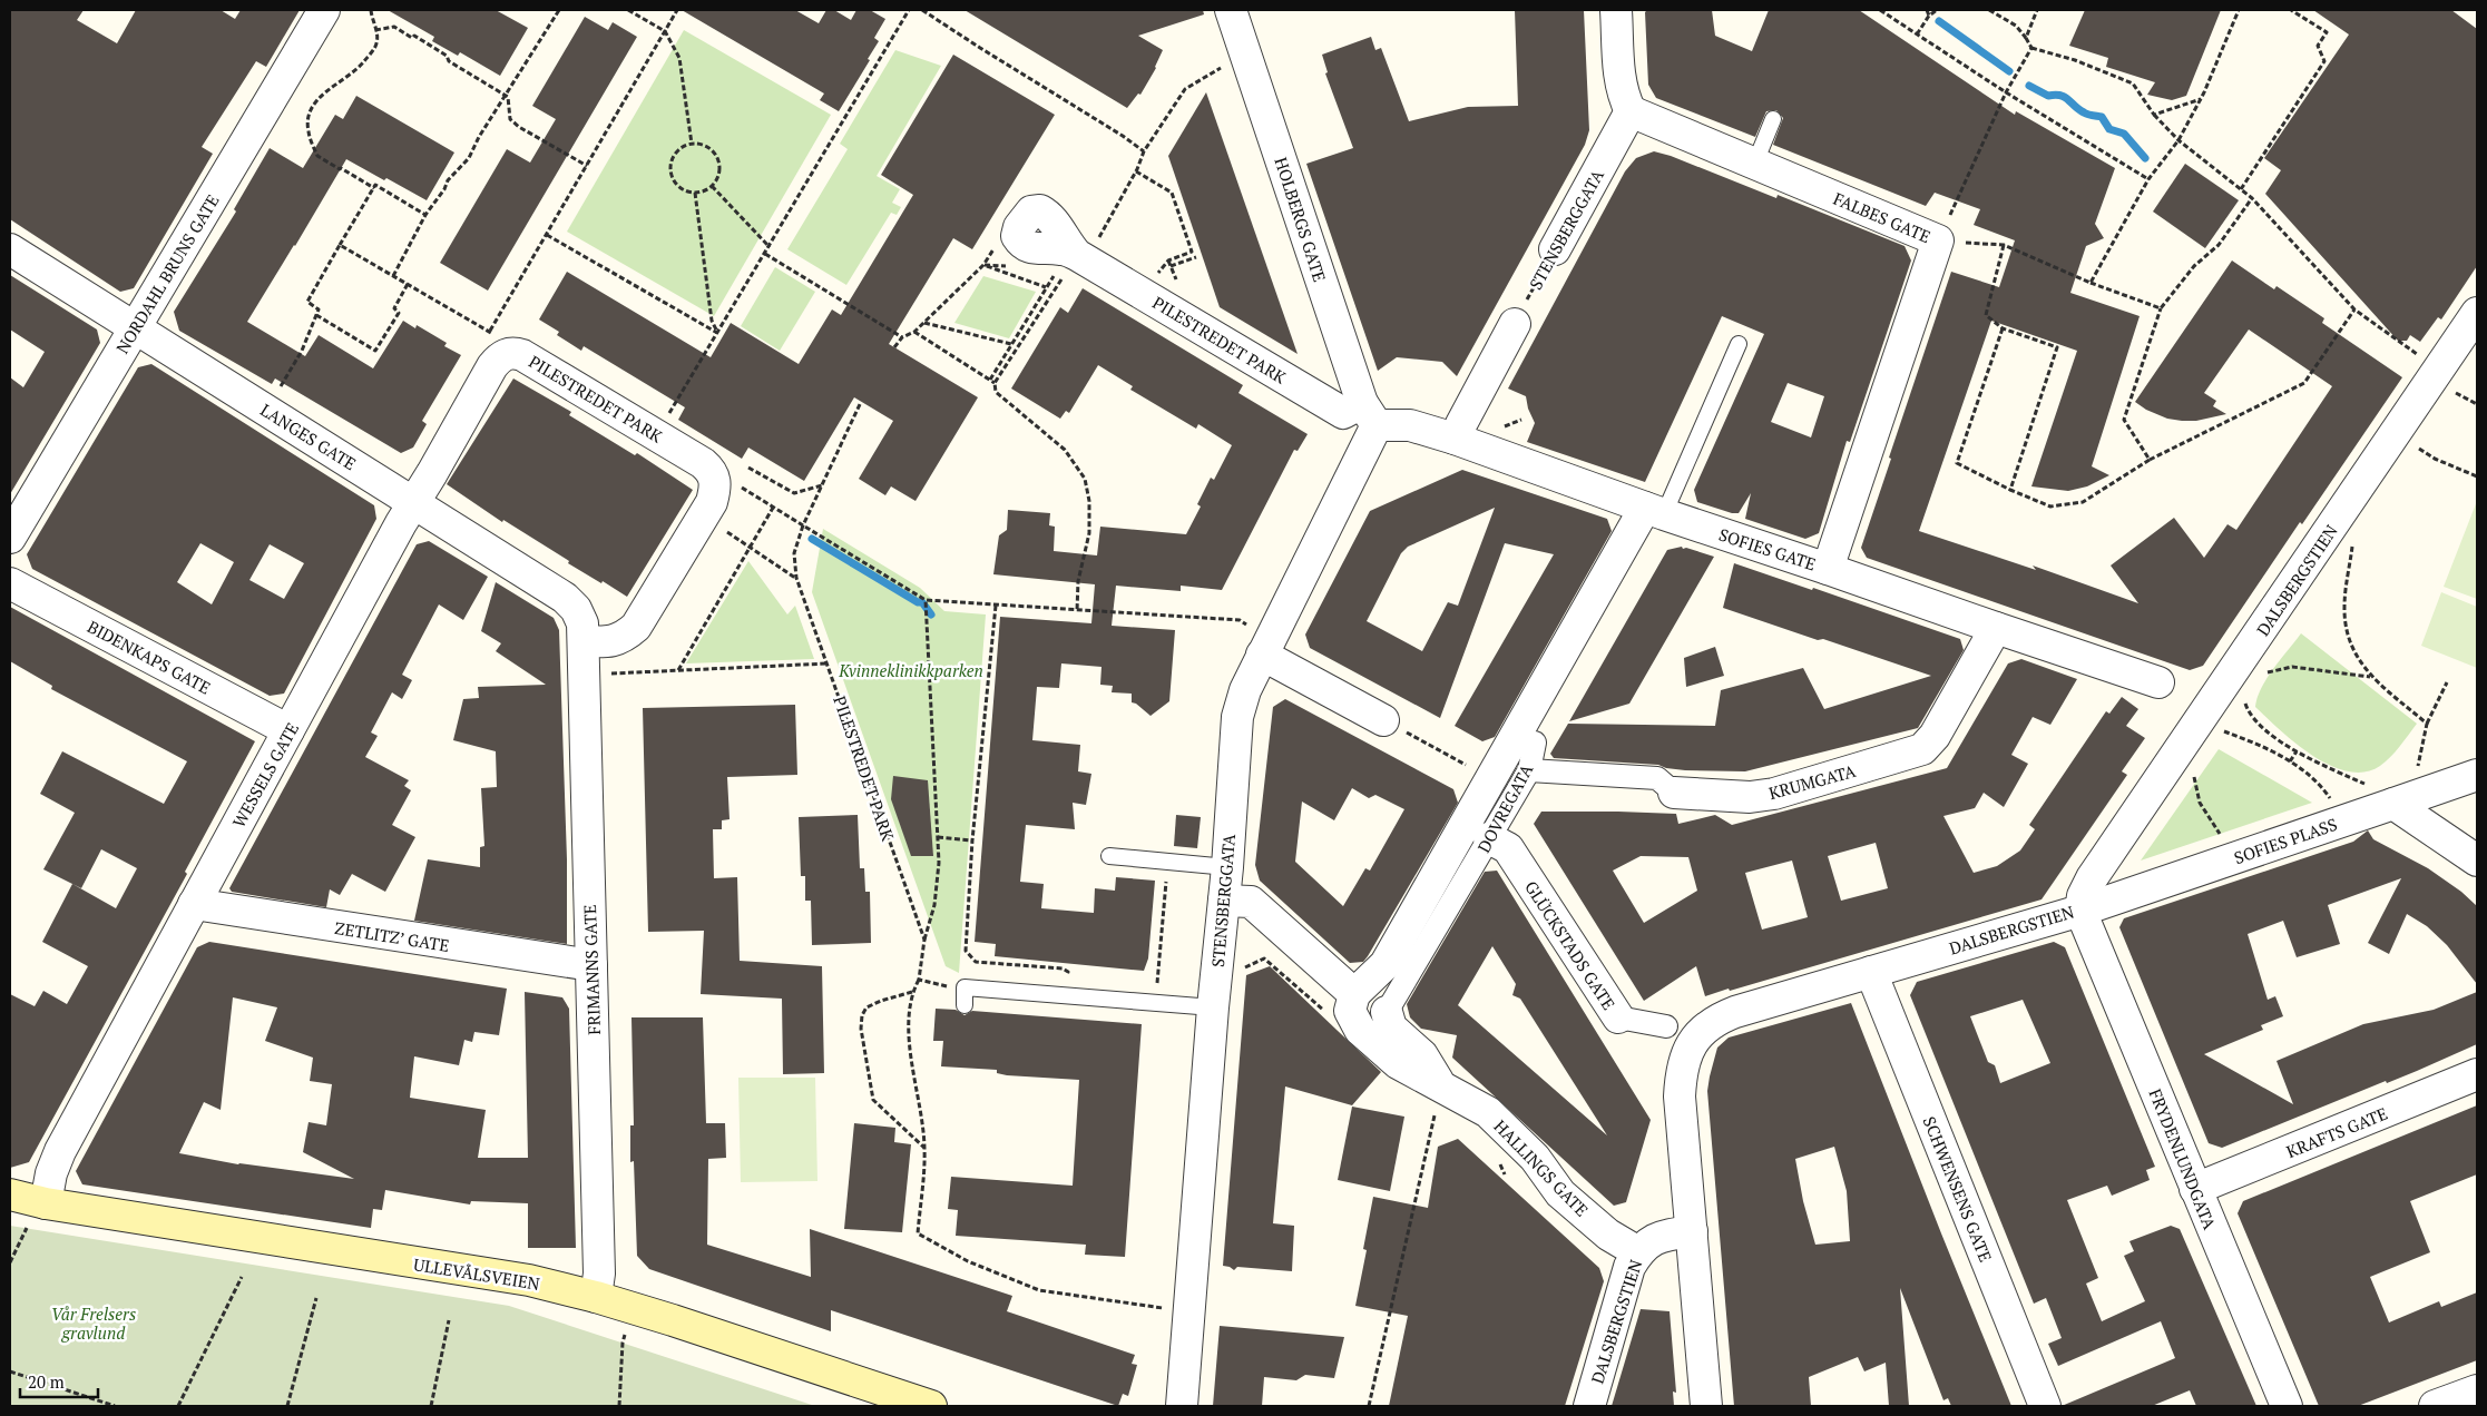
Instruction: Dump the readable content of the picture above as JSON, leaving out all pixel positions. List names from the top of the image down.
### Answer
{
  "streets": {
    "main road": ["ULLEVÅLSVEIEN"],
    "street": [
      "FALBES GATE",
      "HOLBERGS GATE",
      "STENSBERGGATA",
      "NORDAHL BRUNS GATE",
      "PILESTREDET PARK",
      "LANGES GATE",
      "SOFIES GATE",
      "DALSBERGSTIEN",
      "BIDENKAPS GATE",
      "WESSELS GATE",
      "KRUMGATA",
      "DOVREGATA",
      "SOFIES PLASS",
      "ZETLITZ’ GATE",
      "GLÜCKSTADS GATE",
      "FRIMANNS GATE",
      "KRAFTS GATE",
      "FRYDENLUNDGATA",
      "HALLINGS GATE",
      "SCHWENSENS GATE"
    ]
  },
  "crossings": [
    ["FALBES GATE", "STENSBERGGATA"],
    ["FALBES GATE", "SOFIES GATE"],
    ["HOLBERGS GATE", "STENSBERGGATA"],
    ["HOLBERGS GATE", "PILESTREDET PARK"],
    ["HOLBERGS GATE", "SOFIES GATE"],
    ["STENSBERGGATA", "PILESTREDET PARK"],
    ["STENSBERGGATA", "SOFIES GATE"],
    ["STENSBERGGATA", "HALLINGS GATE"],
    ["NORDAHL BRUNS GATE", "LANGES GATE"],
    ["PILESTREDET PARK", "LANGES GATE"],
    ["PILESTREDET PARK", "SOFIES GATE"],
    ["PILESTREDET PARK", "WESSELS GATE"],
    ["PILESTREDET PARK", "FRIMANNS GATE"],
    ["LANGES GATE", "WESSELS GATE"],
    ["LANGES GATE", "FRIMANNS GATE"],
    ["SOFIES GATE", "KRUMGATA"],
    ["SOFIES GATE", "DOVREGATA"],
    ["DALSBERGSTIEN", "SOFIES PLASS"],
    ["DALSBERGSTIEN", "FRYDENLUNDGATA"],
    ["DALSBERGSTIEN", "HALLINGS GATE"],
    ["DALSBERGSTIEN", "SCHWENSENS GATE"],
    ["BIDENKAPS GATE", "WESSELS GATE"],
    ["WESSELS GATE", "ZETLITZ’ GATE"],
    ["WESSELS GATE", "ULLEVÅLSVEIEN"],
    ["KRUMGATA", "DOVREGATA"],
    ["DOVREGATA", "GLÜCKSTADS GATE"],
    ["DOVREGATA", "HALLINGS GATE"],
    ["SOFIES PLASS", "FRYDENLUNDGATA"],
    ["ZETLITZ’ GATE", "FRIMANNS GATE"],
    ["FRIMANNS GATE", "ULLEVÅLSVEIEN"],
    ["KRAFTS GATE", "FRYDENLUNDGATA"]
  ],
  "parks": ["Kvinneklinikkparken", "Vår Frelsers gravlund"],
  "scale_bar": "20 m"
}
